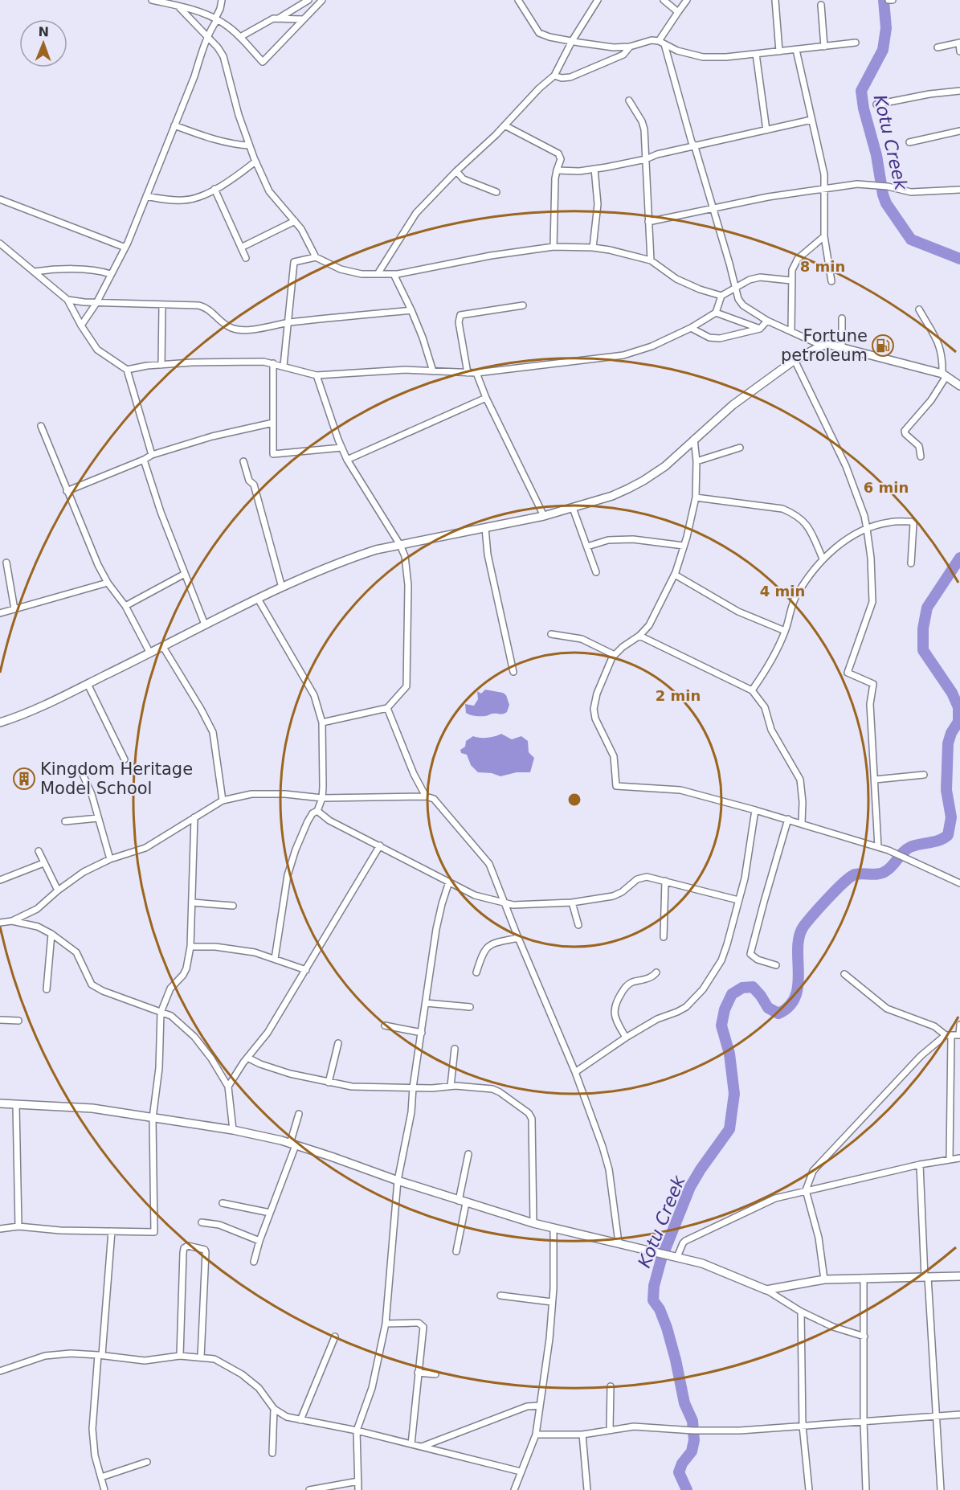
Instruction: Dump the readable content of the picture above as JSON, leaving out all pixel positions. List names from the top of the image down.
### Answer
{
  "water": ["Kotu Creek"],
  "places": {
    "fuel station": ["Fortune petroleum"],
    "building": ["Kingdom Heritage Model School"]
  },
  "north": "top",
  "rings": [
    "8 min",
    "6 min",
    "4 min",
    "2 min"
  ]
}
